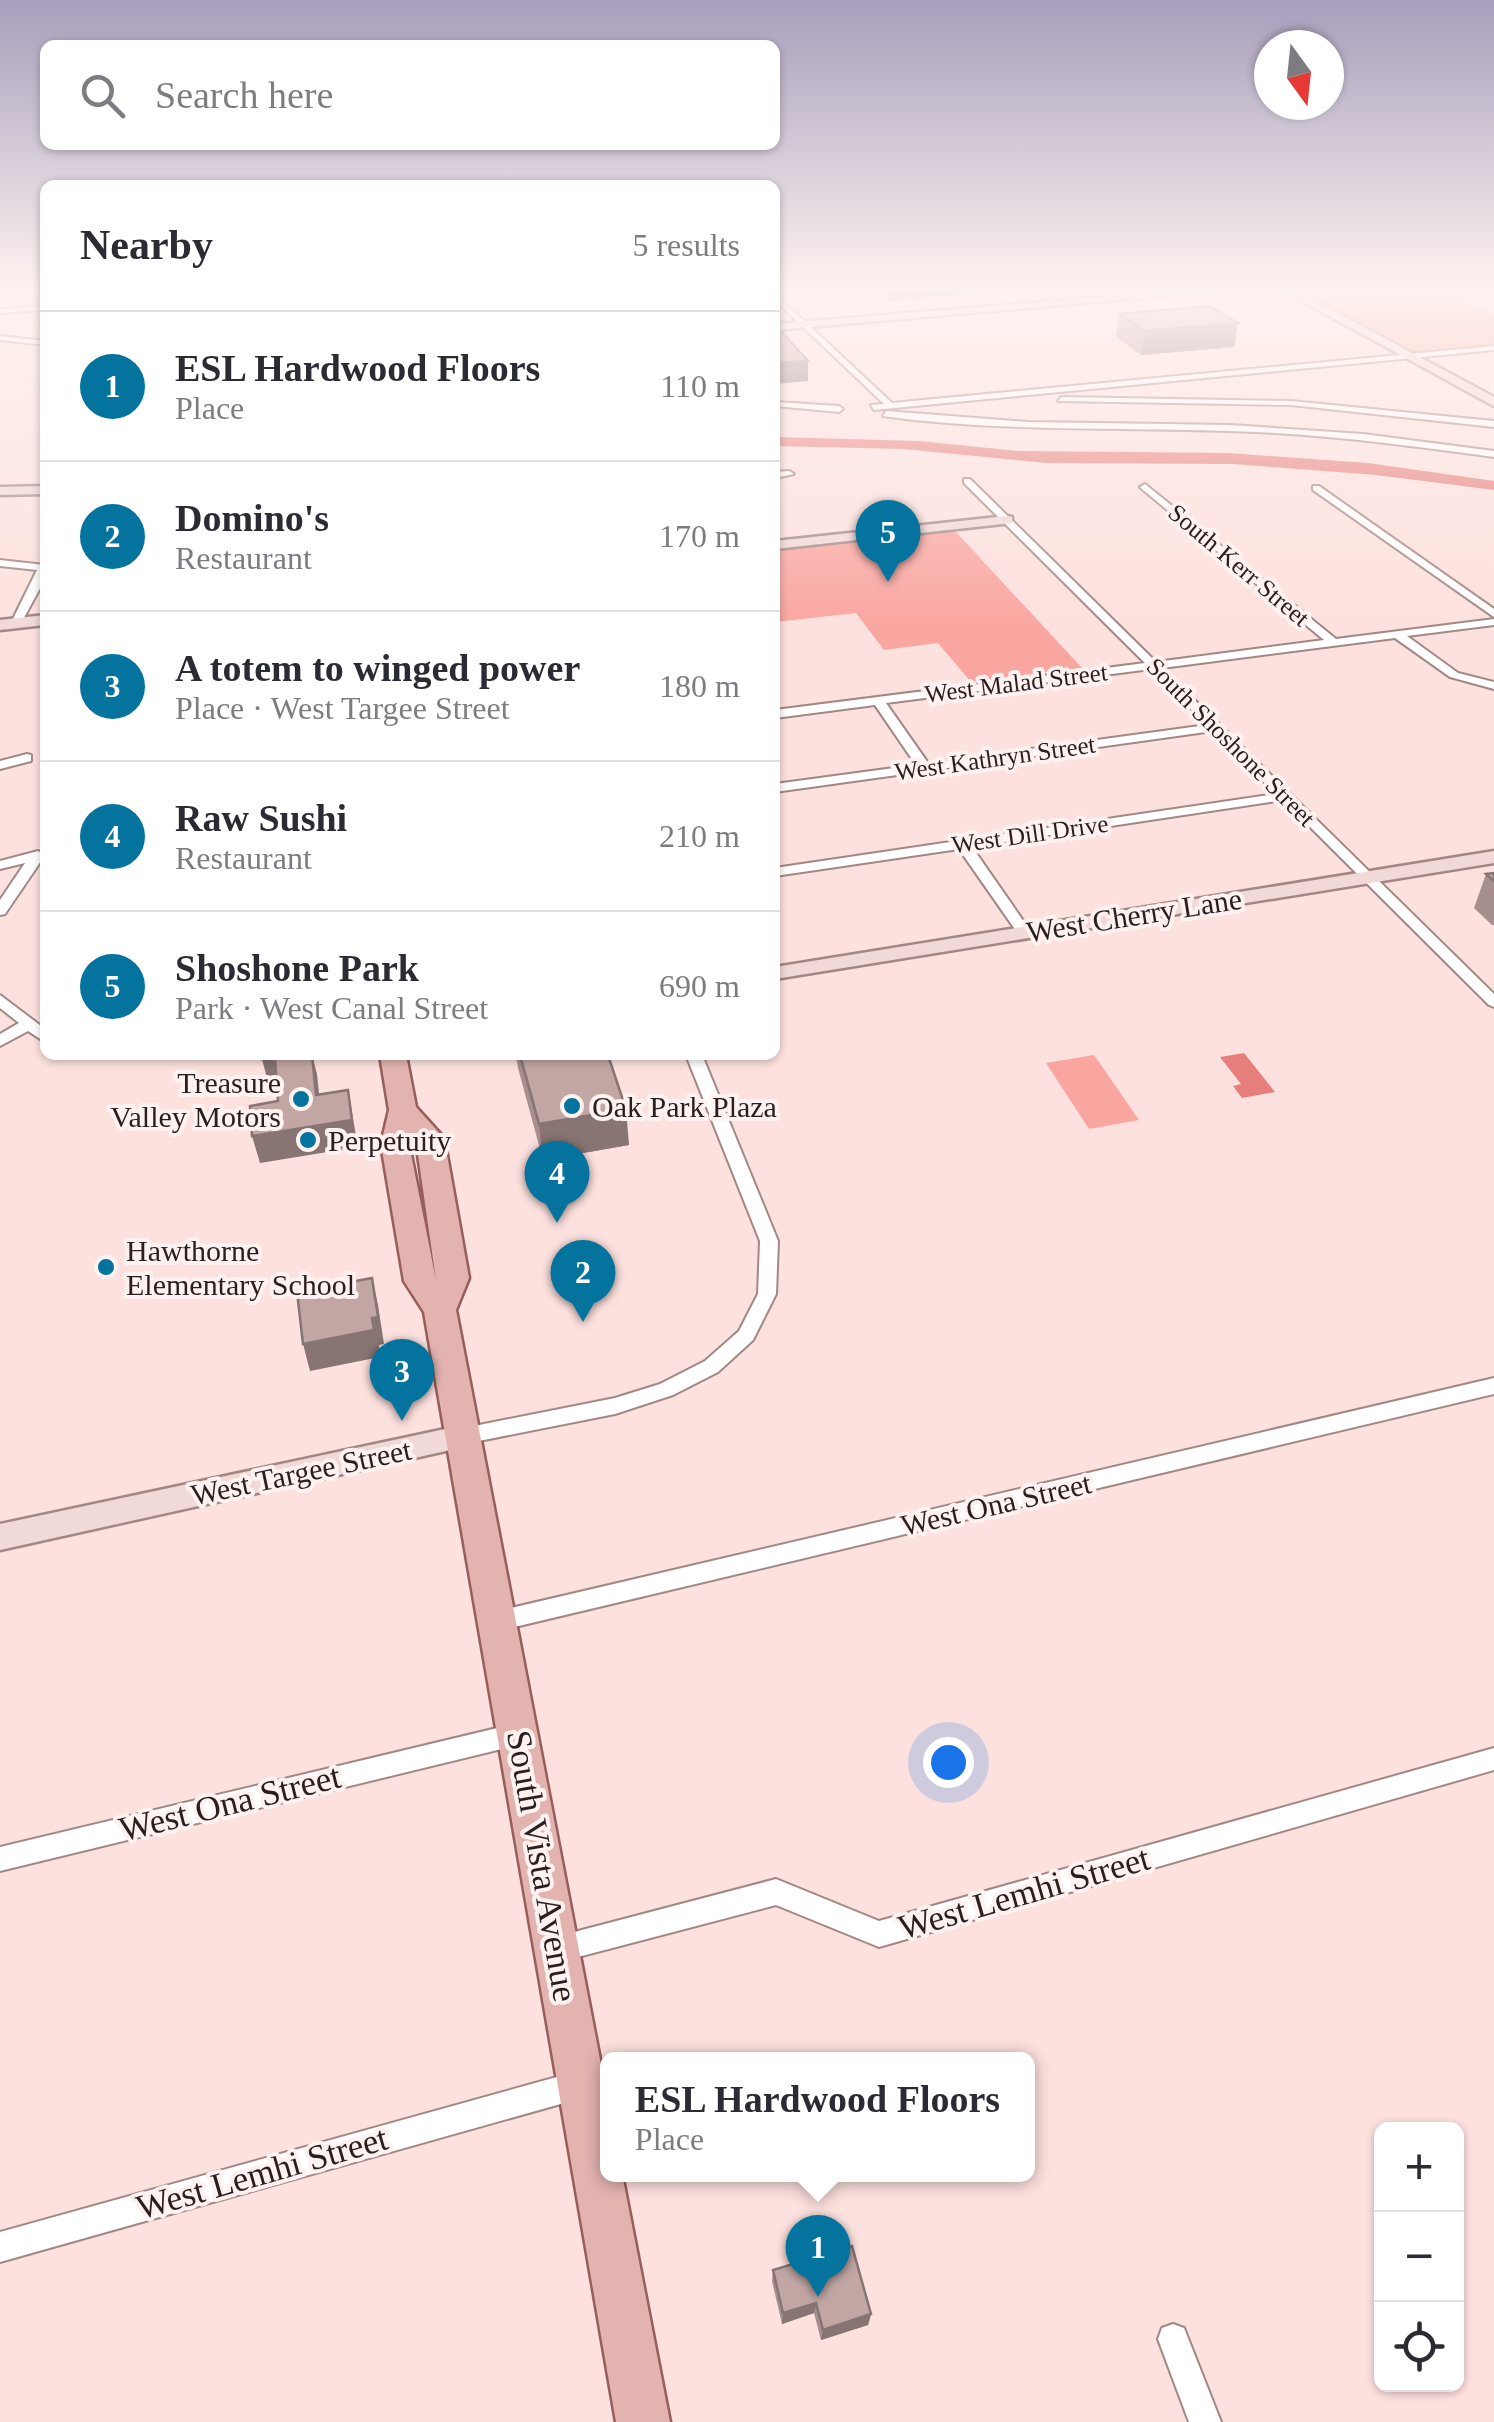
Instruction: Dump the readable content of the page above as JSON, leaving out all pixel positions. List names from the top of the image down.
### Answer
{
  "streets": {
    "main road": ["South Vista Avenue"],
    "street": [
      "South Kerr Street",
      "West Malad Street",
      "South Shoshone Street",
      "West Kathryn Street",
      "West Dill Drive",
      "West Cherry Lane",
      "West Targee Street",
      "West Ona Street",
      "West Lemhi Street"
    ]
  },
  "crossings": [
    ["South Kerr Street", "West Malad Street"],
    ["West Malad Street", "South Shoshone Street"],
    ["South Shoshone Street", "West Kathryn Street"],
    ["South Shoshone Street", "West Dill Drive"],
    ["South Shoshone Street", "West Cherry Lane"],
    ["West Targee Street", "South Vista Avenue"],
    ["West Ona Street", "South Vista Avenue"],
    ["South Vista Avenue", "West Lemhi Street"]
  ],
  "places": [
    "Treasure Valley Motors",
    "Oak Park Plaza",
    "Perpetuity",
    "Hawthorne Elementary School"
  ],
  "north": "bottom",
  "page": {
    "search": "Search here",
    "heading": ["Nearby", "5 results"],
    "list": [
      {
        "mark": "1",
        "name": "ESL Hardwood Floors",
        "note": "Place",
        "value": "110 m"
      },
      {
        "mark": "2",
        "name": "Domino's",
        "note": "Restaurant",
        "value": "170 m"
      },
      {
        "mark": "3",
        "name": "A totem to winged power",
        "note": "Place · West Targee Street",
        "value": "180 m"
      },
      {
        "mark": "4",
        "name": "Raw Sushi",
        "note": "Restaurant",
        "value": "210 m"
      },
      {
        "mark": "5",
        "name": "Shoshone Park",
        "note": "Park · West Canal Street",
        "value": "690 m"
      }
    ],
    "pins": [
      "5",
      "4",
      "2",
      "3",
      "1"
    ],
    "popup": ["ESL Hardwood Floors", "Place"],
    "map_buttons": ["+", "−"]
  }
}
